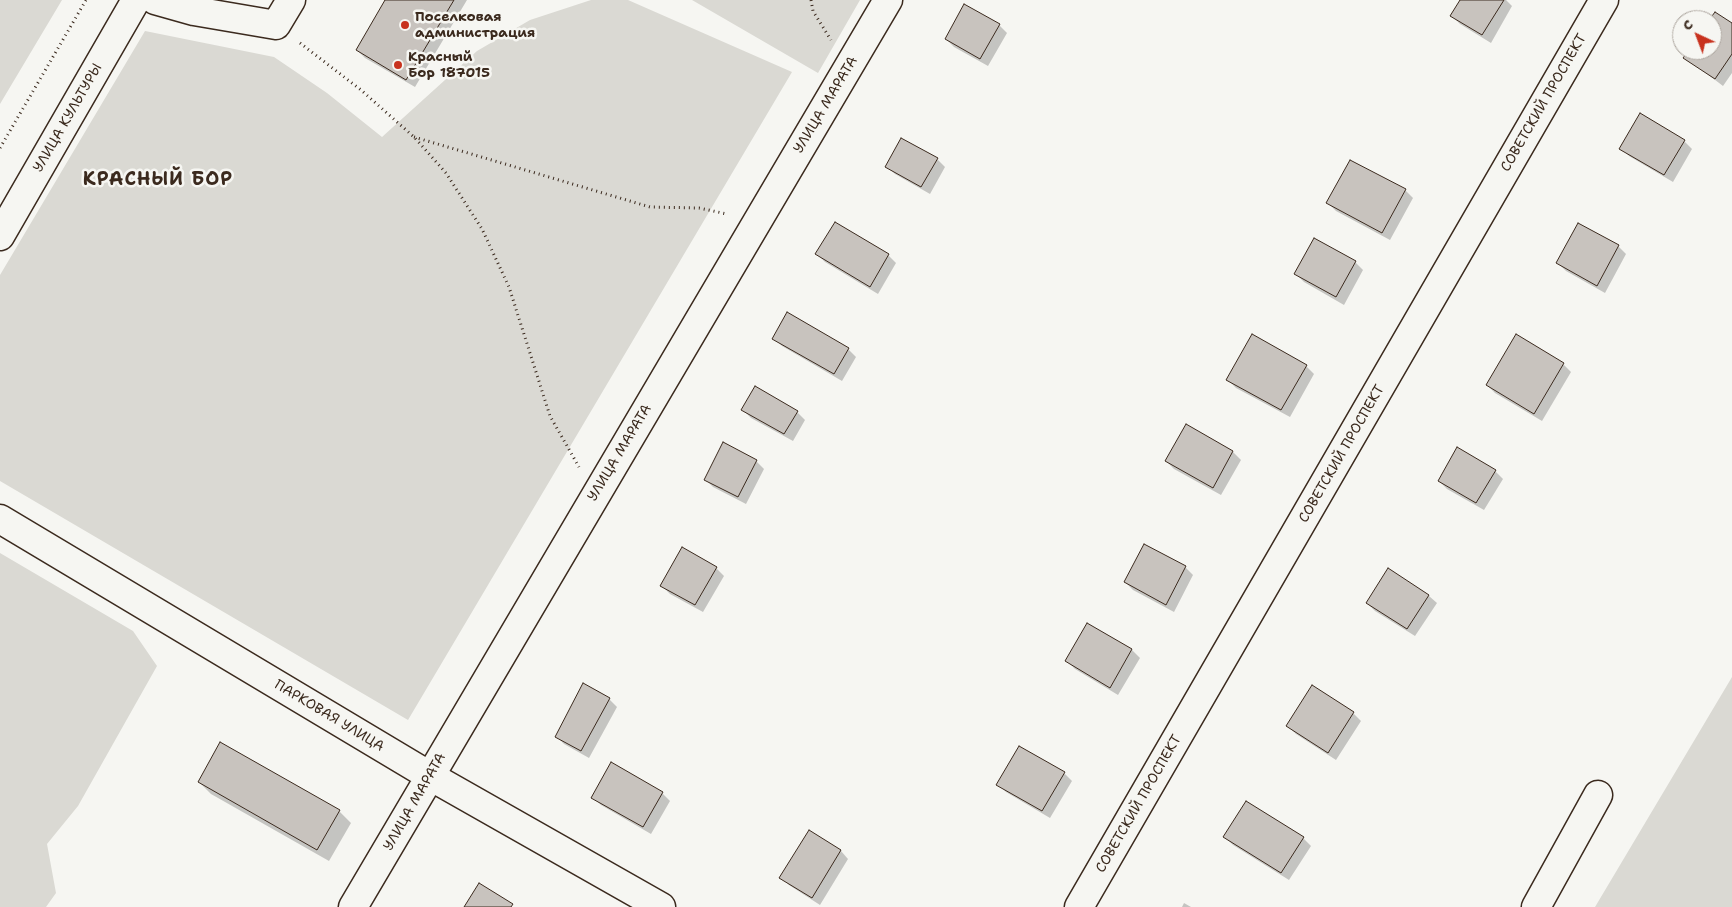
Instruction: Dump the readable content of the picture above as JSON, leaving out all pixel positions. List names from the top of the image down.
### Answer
{
  "streets": {
    "street": [
      "СОВЕТСКИЙ ПРОСПЕКТ",
      "УЛИЦА МАРАТА",
      "УЛИЦА КУЛЬТУРЫ",
      "ПАРКОВАЯ УЛИЦА"
    ]
  },
  "crossings": [
    ["УЛИЦА МАРАТА", "ПАРКОВАЯ УЛИЦА"]
  ],
  "districts": ["КРАСНЫЙ БОР"],
  "places": ["Поселковая администрация", "Красный Бор 187015"],
  "north": "top left"
}
